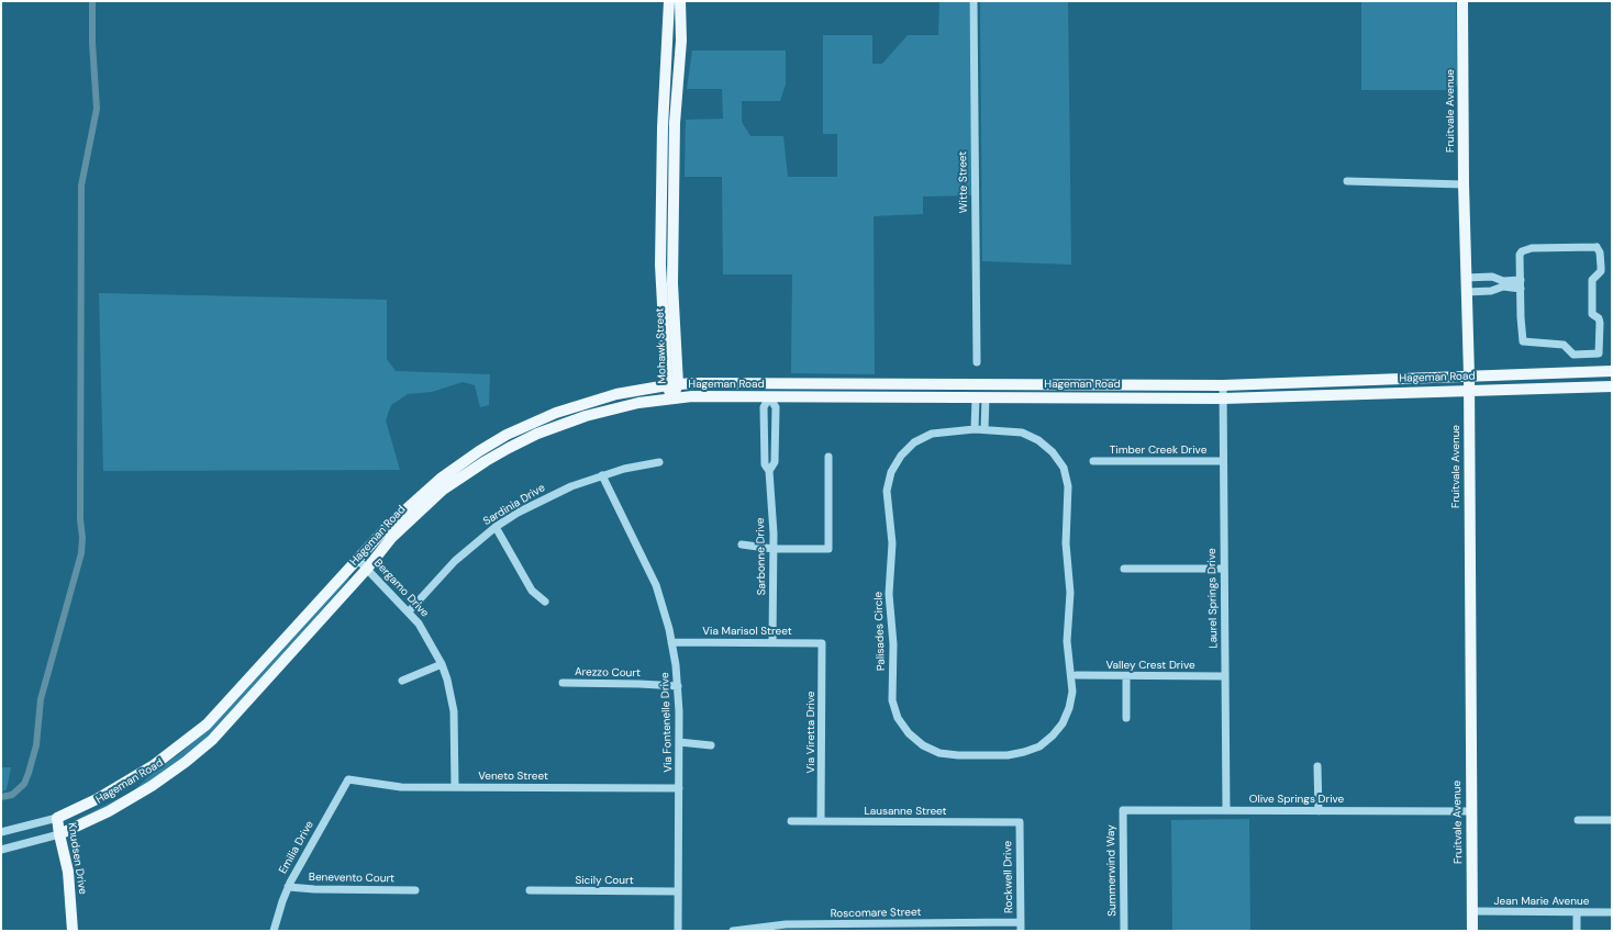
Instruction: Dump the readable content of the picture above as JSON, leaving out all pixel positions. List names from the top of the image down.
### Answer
{
  "streets": {
    "main road": [
      "Fruitvale Avenue",
      "Mohawk Street",
      "Hageman Road",
      "Knudsen Drive"
    ],
    "street": [
      "Witte Street",
      "Timber Creek Drive",
      "Sardinia Drive",
      "Sarbonne Drive",
      "Bergamo Drive",
      "Laurel Springs Drive",
      "Via Marisol Street",
      "Palisades Circle",
      "Valley Crest Drive",
      "Arezzo Court",
      "Via Fontenelle Drive",
      "Via Viretta Drive",
      "Veneto Street",
      "Olive Springs Drive",
      "Lausanne Street",
      "Emilia Drive",
      "Summerwind Way",
      "Rockwell Drive",
      "Benevento Court",
      "Sicily Court",
      "Jean Marie Avenue",
      "Roscomare Street"
    ]
  },
  "crossings": [
    ["Fruitvale Avenue", "Hageman Road"],
    ["Fruitvale Avenue", "Olive Springs Drive"],
    ["Fruitvale Avenue", "Jean Marie Avenue"],
    ["Mohawk Street", "Hageman Road"],
    ["Hageman Road", "Sarbonne Drive"],
    ["Hageman Road", "Bergamo Drive"],
    ["Hageman Road", "Laurel Springs Drive"],
    ["Hageman Road", "Knudsen Drive"],
    ["Timber Creek Drive", "Laurel Springs Drive"],
    ["Sardinia Drive", "Bergamo Drive"],
    ["Sardinia Drive", "Via Fontenelle Drive"],
    ["Sarbonne Drive", "Via Marisol Street"],
    ["Bergamo Drive", "Veneto Street"],
    ["Laurel Springs Drive", "Valley Crest Drive"],
    ["Laurel Springs Drive", "Olive Springs Drive"],
    ["Via Marisol Street", "Via Fontenelle Drive"],
    ["Via Marisol Street", "Via Viretta Drive"],
    ["Arezzo Court", "Via Fontenelle Drive"],
    ["Via Fontenelle Drive", "Veneto Street"],
    ["Via Fontenelle Drive", "Sicily Court"],
    ["Via Viretta Drive", "Lausanne Street"],
    ["Veneto Street", "Emilia Drive"],
    ["Olive Springs Drive", "Summerwind Way"],
    ["Lausanne Street", "Rockwell Drive"],
    ["Emilia Drive", "Benevento Court"],
    ["Rockwell Drive", "Roscomare Street"]
  ]
}
